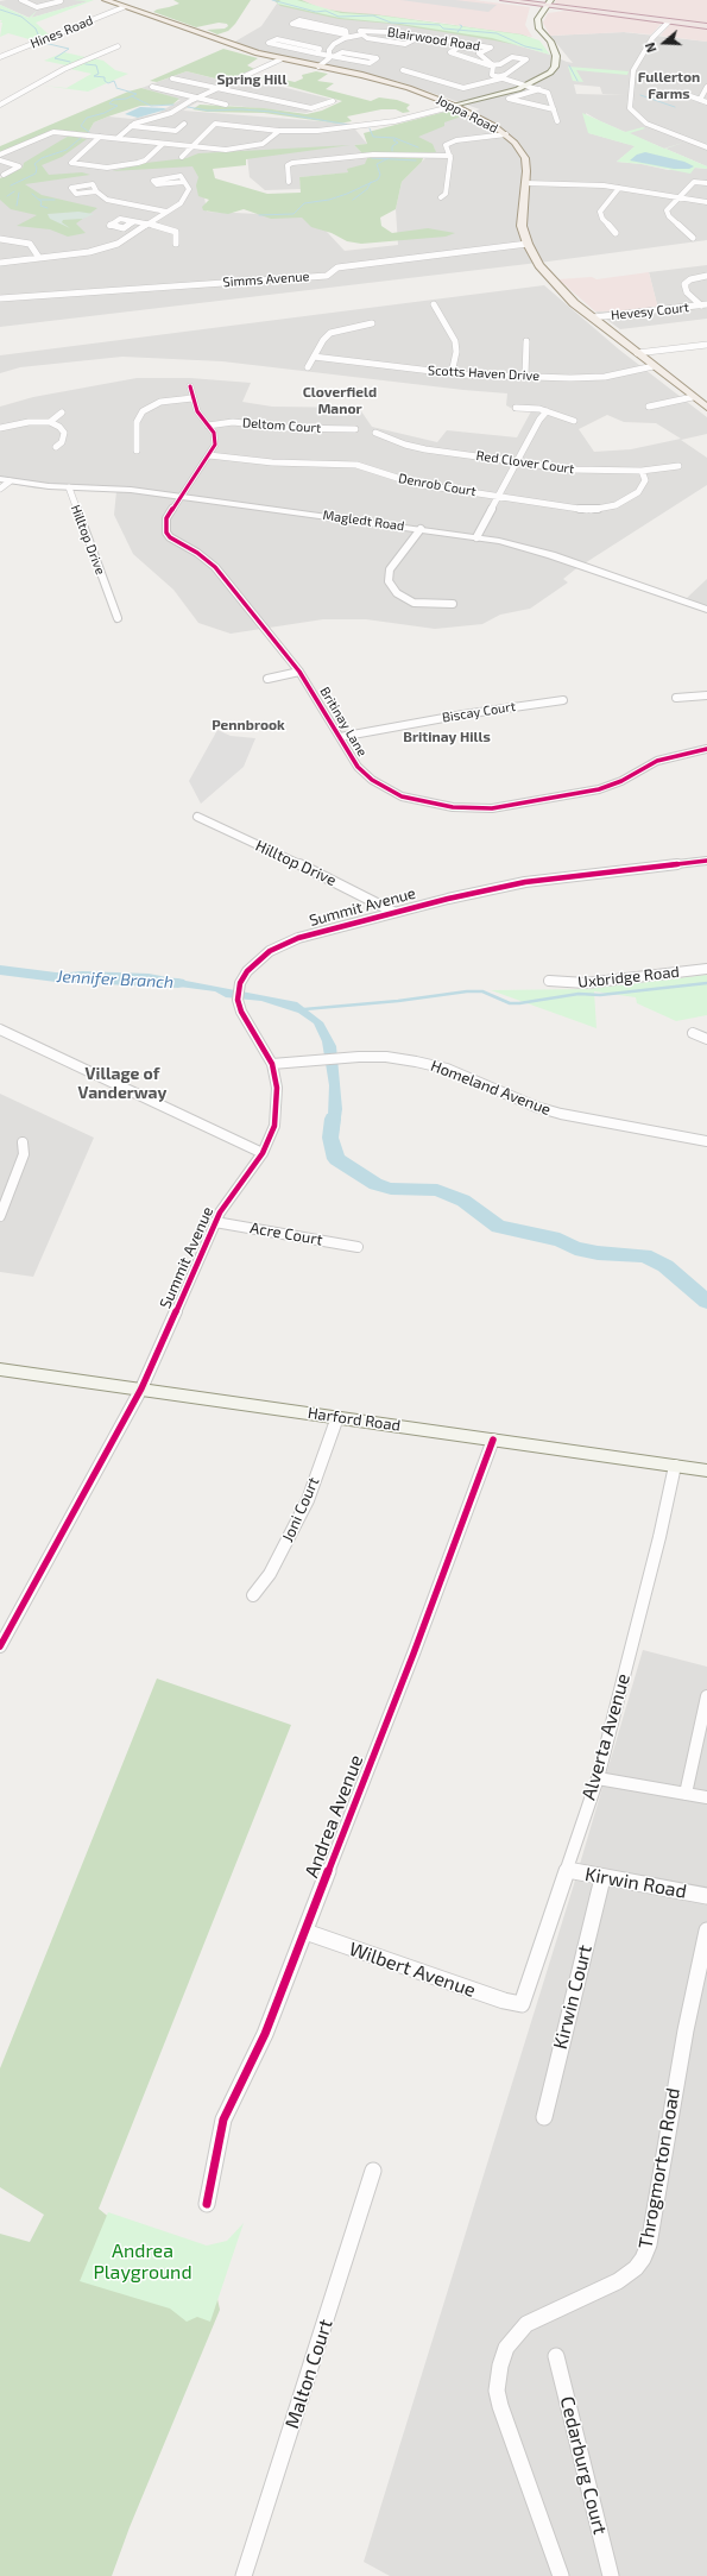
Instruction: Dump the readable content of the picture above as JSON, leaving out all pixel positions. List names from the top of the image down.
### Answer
{
  "streets": {
    "main road": ["Joppa Road", "Harford Road"],
    "street": [
      "Hines Road",
      "Blairwood Road",
      "Simms Avenue",
      "Hevesy Court",
      "Scotts Haven Drive",
      "Deltom Court",
      "Red Clover Court",
      "Denrob Court",
      "Magledt Road",
      "Hilltop Drive",
      "Biscay Court",
      "Britinay Lane",
      "Summit Avenue",
      "Uxbridge Road",
      "Homeland Avenue",
      "Acre Court",
      "Joni Court",
      "Alverta Avenue",
      "Andrea Avenue",
      "Kirwin Road",
      "Wilbert Avenue",
      "Kirwin Court",
      "Throgmorton Road",
      "Malton Court",
      "Cedarburg Court"
    ]
  },
  "crossings": [
    ["Hines Road", "Joppa Road"],
    ["Joppa Road", "Simms Avenue"],
    ["Joppa Road", "Hevesy Court"],
    ["Joppa Road", "Scotts Haven Drive"],
    ["Red Clover Court", "Denrob Court"],
    ["Denrob Court", "Britinay Lane"],
    ["Magledt Road", "Hilltop Drive"],
    ["Magledt Road", "Britinay Lane"],
    ["Hilltop Drive", "Summit Avenue"],
    ["Biscay Court", "Britinay Lane"],
    ["Summit Avenue", "Homeland Avenue"],
    ["Summit Avenue", "Acre Court"],
    ["Summit Avenue", "Harford Road"],
    ["Harford Road", "Joni Court"],
    ["Harford Road", "Alverta Avenue"],
    ["Harford Road", "Andrea Avenue"],
    ["Alverta Avenue", "Kirwin Road"],
    ["Alverta Avenue", "Wilbert Avenue"],
    ["Andrea Avenue", "Wilbert Avenue"],
    ["Kirwin Road", "Kirwin Court"]
  ],
  "districts": [
    "Fullerton Farms",
    "Spring Hill",
    "Cloverfield Manor",
    "Pennbrook",
    "Britinay Hills",
    "Village of Vanderway"
  ],
  "water": ["Jennifer Branch"],
  "parks": ["Andrea Playground"],
  "north": "left"
}
